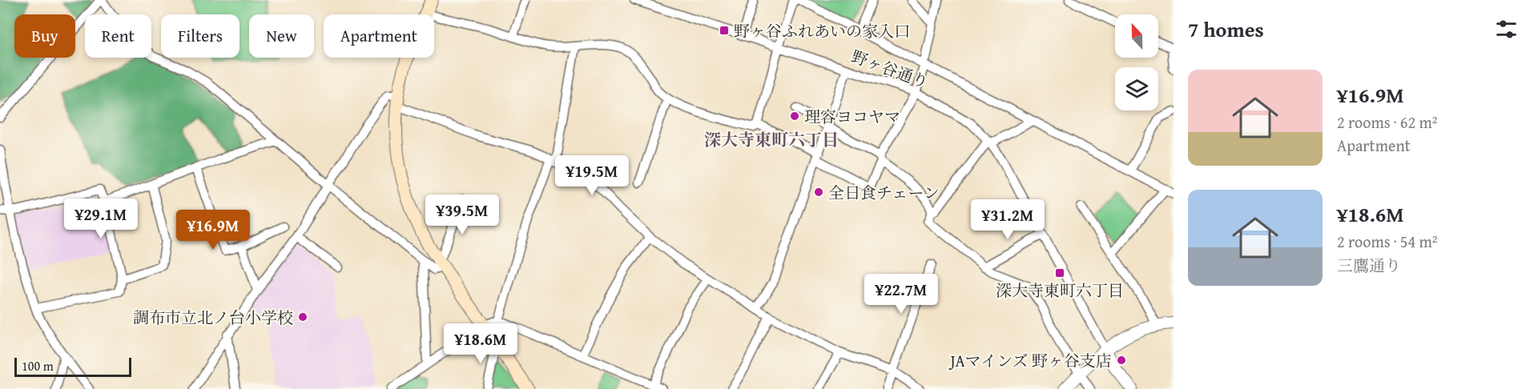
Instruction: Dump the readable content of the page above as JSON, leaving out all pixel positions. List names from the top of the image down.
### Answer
{
  "streets": {
    "street": ["野ヶ谷通り"]
  },
  "districts": ["深大寺東町六丁目"],
  "places": {
    "transit": ["野ヶ谷ふれあいの家入口", "深大寺東町六丁目"],
    "other": [
      "理容ヨコヤマ",
      "全日食チェーン",
      "調布市立北ノ台小学校",
      "JAマインズ 野ヶ谷支店"
    ]
  },
  "scale_bar": "100 m",
  "north": "top",
  "page": {
    "heading": "7 homes",
    "chip": [
      "Buy",
      "Rent",
      "Filters",
      "New",
      "Apartment"
    ],
    "list": [
      {
        "name": "¥16.9M",
        "note": "2 rooms · 62 m² · Apartment"
      },
      {
        "name": "¥18.6M",
        "note": "2 rooms · 54 m² · 三鷹通り"
      }
    ],
    "price": [
      "¥19.5M",
      "¥39.5M",
      "¥29.1M",
      "¥31.2M",
      "¥16.9M",
      "¥22.7M",
      "¥18.6M"
    ],
    "scale": "100 m"
  }
}
